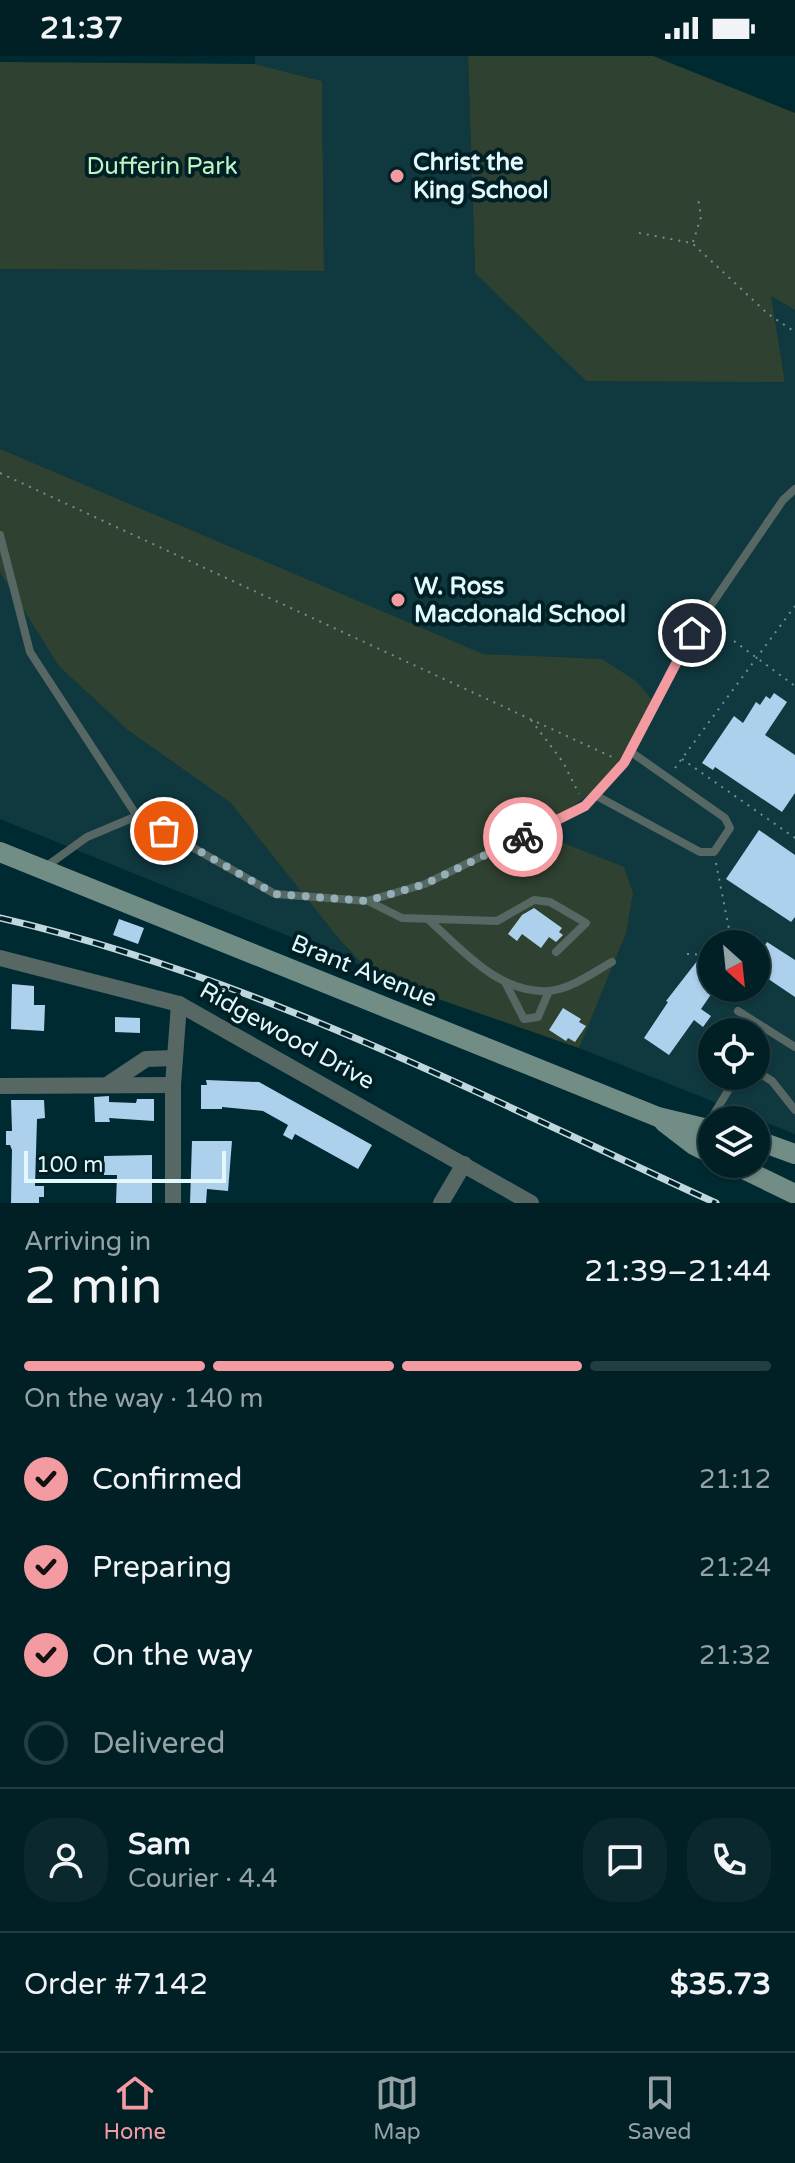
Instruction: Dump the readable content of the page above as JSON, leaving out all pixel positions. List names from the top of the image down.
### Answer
{
  "streets": {
    "main road": ["Brant Avenue"],
    "street": ["Ridgewood Drive"]
  },
  "parks": ["Dufferin Park"],
  "places": ["Christ the King School", "W. Ross Macdonald School"],
  "scale_bar": "100 m",
  "north": "bottom right",
  "page": {
    "status": "21:37",
    "scale": "100 m",
    "heading": ["2 min", "Arriving in", "21:39–21:44"],
    "panel": [
      "Sam",
      "Courier · 4.4",
      "Order #7142",
      "$35.73"
    ],
    "bar": "On the way · 140 m",
    "list": [
      ["Confirmed", "21:12"],
      ["Preparing", "21:24"],
      ["On the way", "21:32"],
      "Delivered"
    ],
    "tabs": ["Home", "Map", "Saved"]
  }
}
